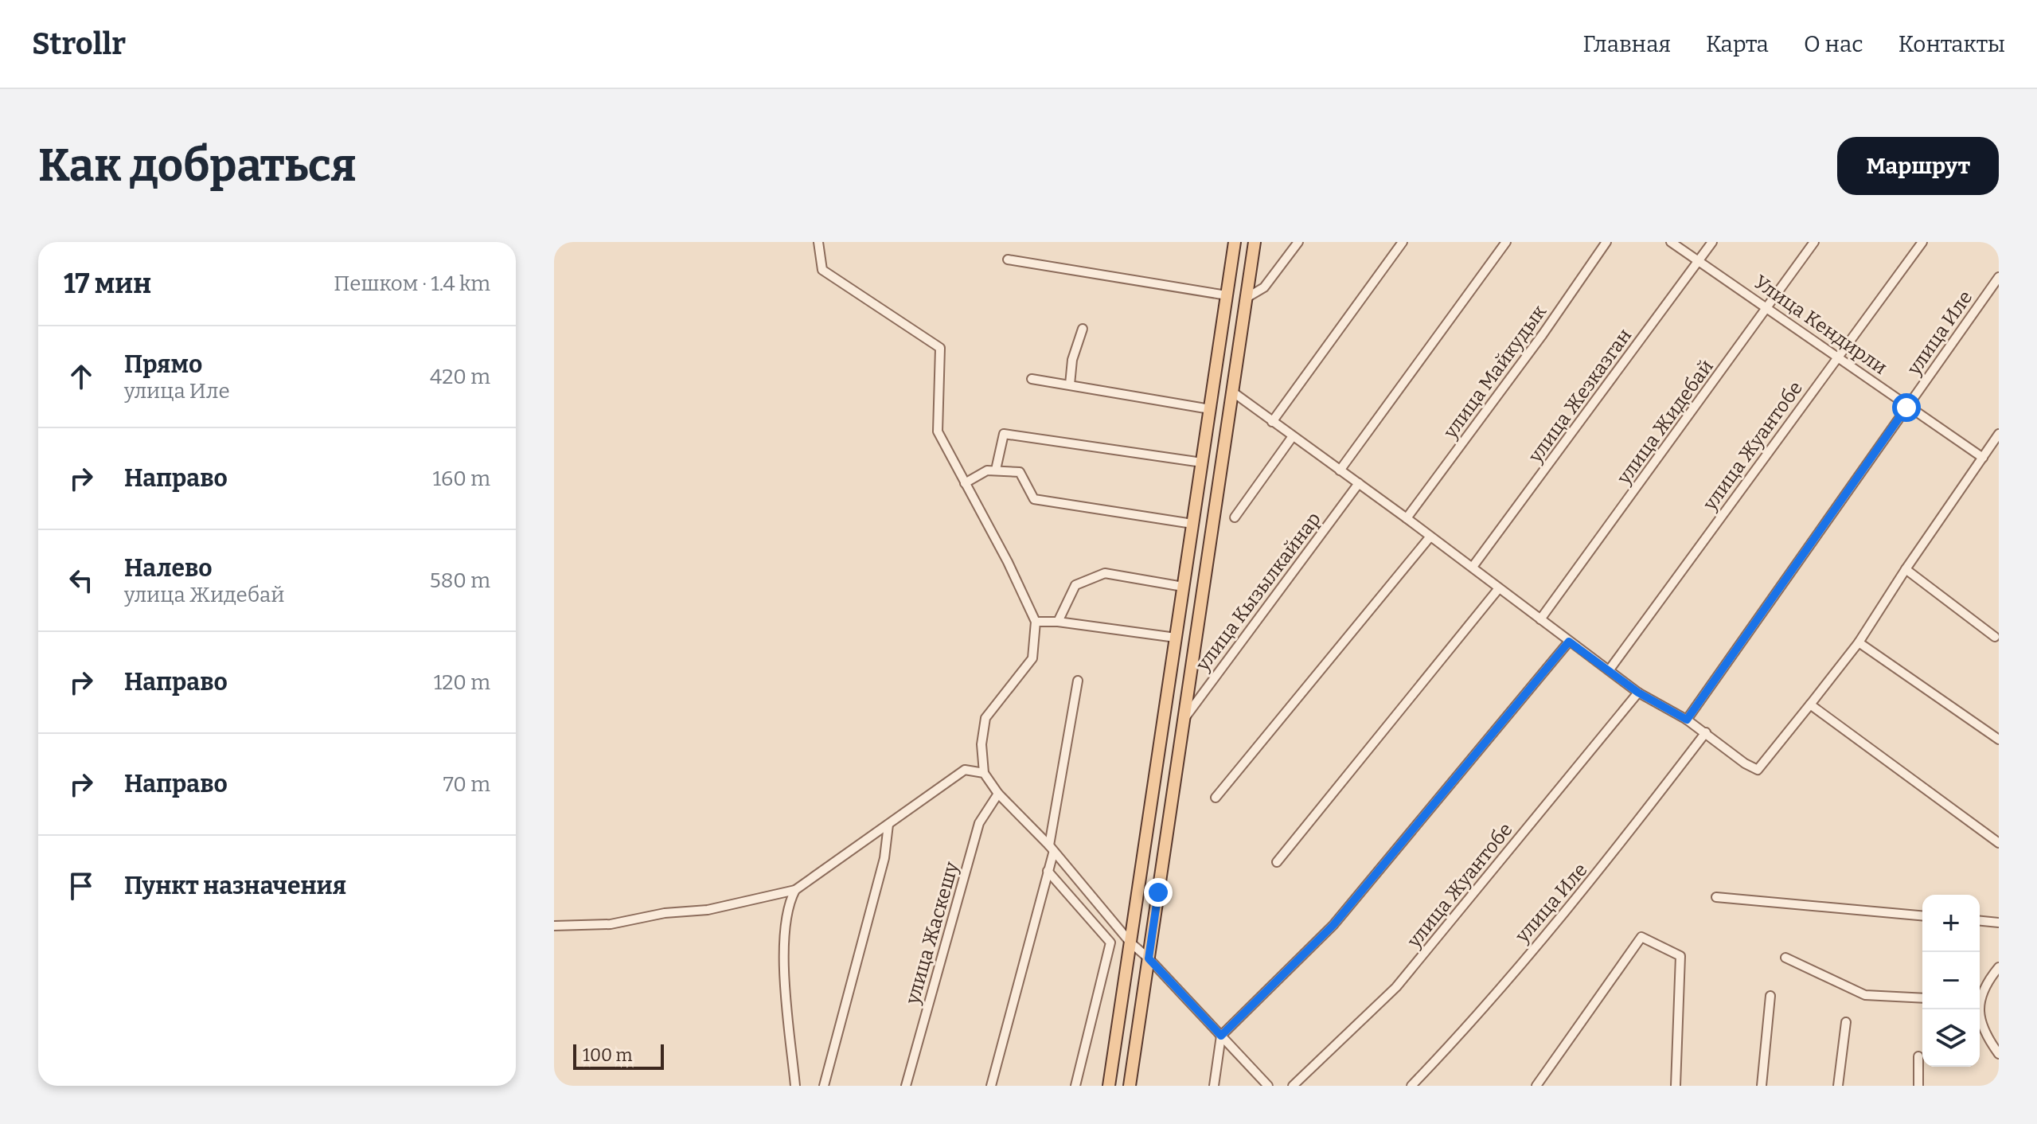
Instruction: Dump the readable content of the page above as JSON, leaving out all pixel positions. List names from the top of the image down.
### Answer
{
  "streets": {
    "street": [
      "Улица Кендирли",
      "улица Иле",
      "улица Майкудык",
      "улица Жезказган",
      "улица Жидебай",
      "улица Жуантобе",
      "улица Кызылкайнар",
      "улица Жаскешу"
    ]
  },
  "crossings": [
    ["Улица Кендирли", "улица Иле"],
    ["Улица Кендирли", "улица Жезказган"],
    ["Улица Кендирли", "улица Жидебай"],
    ["Улица Кендирли", "улица Жуантобе"]
  ],
  "scale_bar": "100 m",
  "page": {
    "header": "Strollr",
    "nav": [
      "Главная",
      "Карта",
      "О нас",
      "Контакты"
    ],
    "buttons": "Маршрут",
    "title": "Как добраться",
    "heading": ["17 мин", "Пешком · 1.4 km"],
    "list": [
      ["Прямо", "улица Иле", "420 m"],
      ["Направо", "160 m"],
      ["Налево", "улица Жидебай", "580 m"],
      ["Направо", "120 m"],
      ["Направо", "70 m"],
      "Пункт назначения"
    ],
    "map_buttons": ["+", "−"],
    "scale": "100 m"
  }
}
